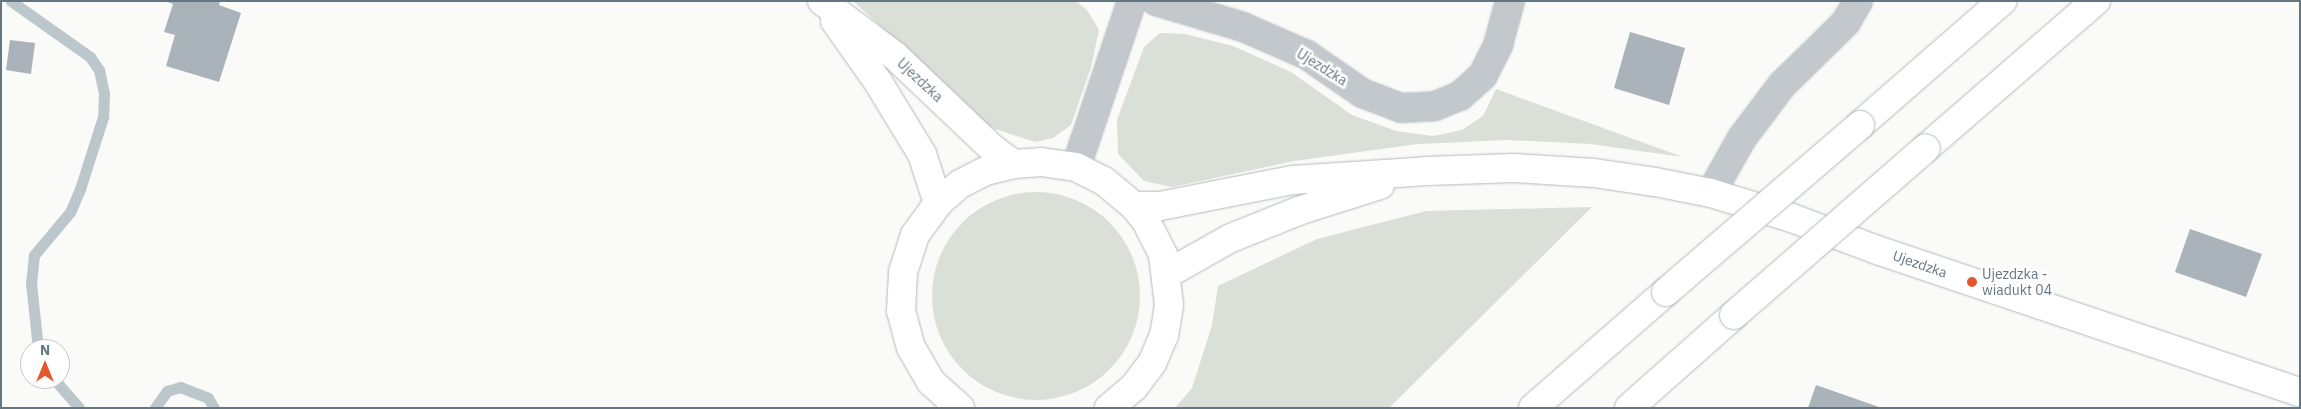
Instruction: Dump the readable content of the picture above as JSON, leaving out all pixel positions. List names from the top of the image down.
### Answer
{
  "streets": {
    "main road": ["Ujezdzka"]
  },
  "places": ["Ujezdzka - wiadukt 04"],
  "north": "top"
}
